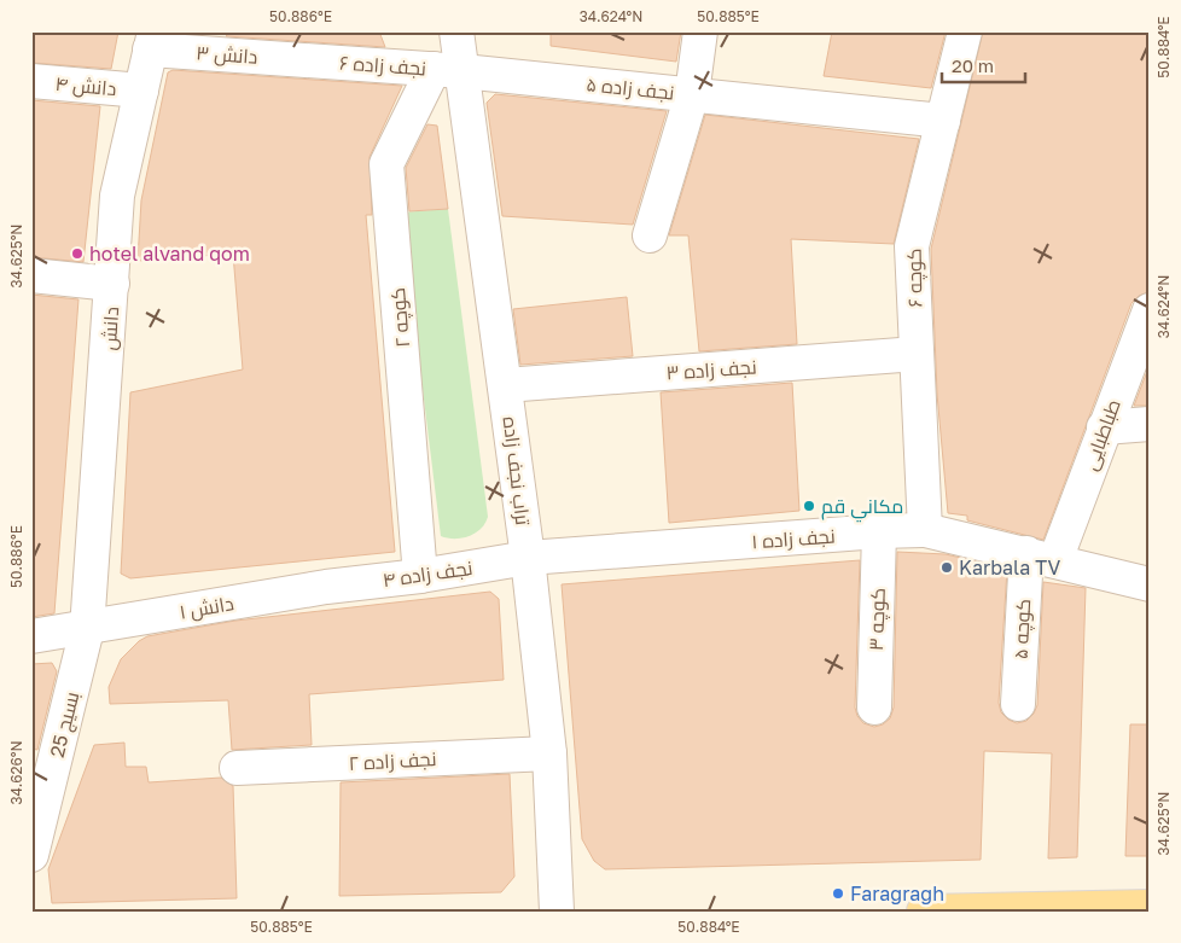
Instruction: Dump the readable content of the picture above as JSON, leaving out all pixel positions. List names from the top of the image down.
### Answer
{
  "streets": {
    "street": [
      "دانش ۳",
      "نجف زاده ۶",
      "دانش ۴",
      "نجف زاده ۵",
      "کوچه ۶",
      "کوچه ۲",
      "دانش",
      "نجف زاده ۳",
      "طباطبایی",
      "تراب نجف زاده",
      "نجف زاده ۱",
      "نجف زاده ۴",
      "دانش ۱",
      "کوچه ۳",
      "کوچه ۵",
      "بسیج 25",
      "نجف زاده ۲"
    ]
  },
  "crossings": [
    ["دانش ۳", "نجف زاده ۶"],
    ["دانش ۳", "دانش"],
    ["نجف زاده ۶", "نجف زاده ۵"],
    ["نجف زاده ۶", "کوچه ۲"],
    ["نجف زاده ۶", "تراب نجف زاده"],
    ["دانش ۴", "دانش"],
    ["نجف زاده ۵", "کوچه ۶"],
    ["نجف زاده ۵", "کوچه ۲"],
    ["نجف زاده ۵", "تراب نجف زاده"],
    ["کوچه ۶", "نجف زاده ۳"],
    ["کوچه ۶", "نجف زاده ۱"],
    ["کوچه ۲", "تراب نجف زاده"],
    ["کوچه ۲", "نجف زاده ۴"],
    ["دانش", "دانش ۱"],
    ["دانش", "بسیج 25"],
    ["نجف زاده ۳", "تراب نجف زاده"],
    ["طباطبایی", "نجف زاده ۱"],
    ["طباطبایی", "کوچه ۵"],
    ["تراب نجف زاده", "نجف زاده ۱"],
    ["تراب نجف زاده", "نجف زاده ۴"],
    ["تراب نجف زاده", "نجف زاده ۲"],
    ["نجف زاده ۱", "نجف زاده ۴"],
    ["نجف زاده ۱", "کوچه ۳"],
    ["نجف زاده ۱", "کوچه ۵"],
    ["نجف زاده ۴", "دانش ۱"],
    ["دانش ۱", "بسیج 25"]
  ],
  "places": [
    "hotel alvand qom",
    "مكاني قم",
    "Karbala TV",
    "Faragragh"
  ],
  "scale_bar": "20 m",
  "coordinates": [
    "50.886°E",
    "34.624°N",
    "50.885°E",
    "50.884°E",
    "34.625°N",
    "34.626°N"
  ]
}
